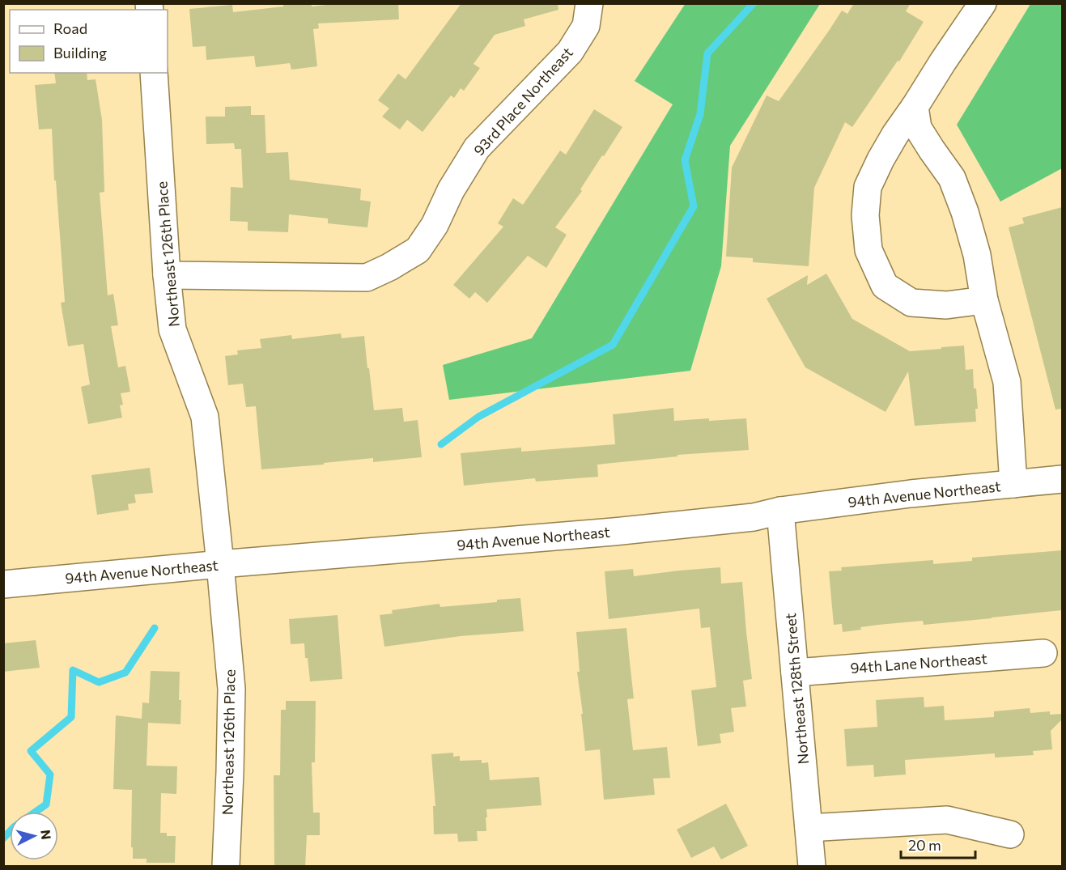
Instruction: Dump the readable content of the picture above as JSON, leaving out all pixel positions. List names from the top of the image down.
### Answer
{
  "streets": {
    "street": [
      "93rd Place Northeast",
      "Northeast 126th Place",
      "94th Avenue Northeast",
      "94th Lane Northeast",
      "Northeast 128th Street"
    ]
  },
  "crossings": [
    ["93rd Place Northeast", "Northeast 126th Place"],
    ["Northeast 126th Place", "94th Avenue Northeast"],
    ["94th Avenue Northeast", "Northeast 128th Street"],
    ["94th Lane Northeast", "Northeast 128th Street"]
  ],
  "legend": ["Road", "Building"],
  "scale_bar": "20 m",
  "north": "right"
}
